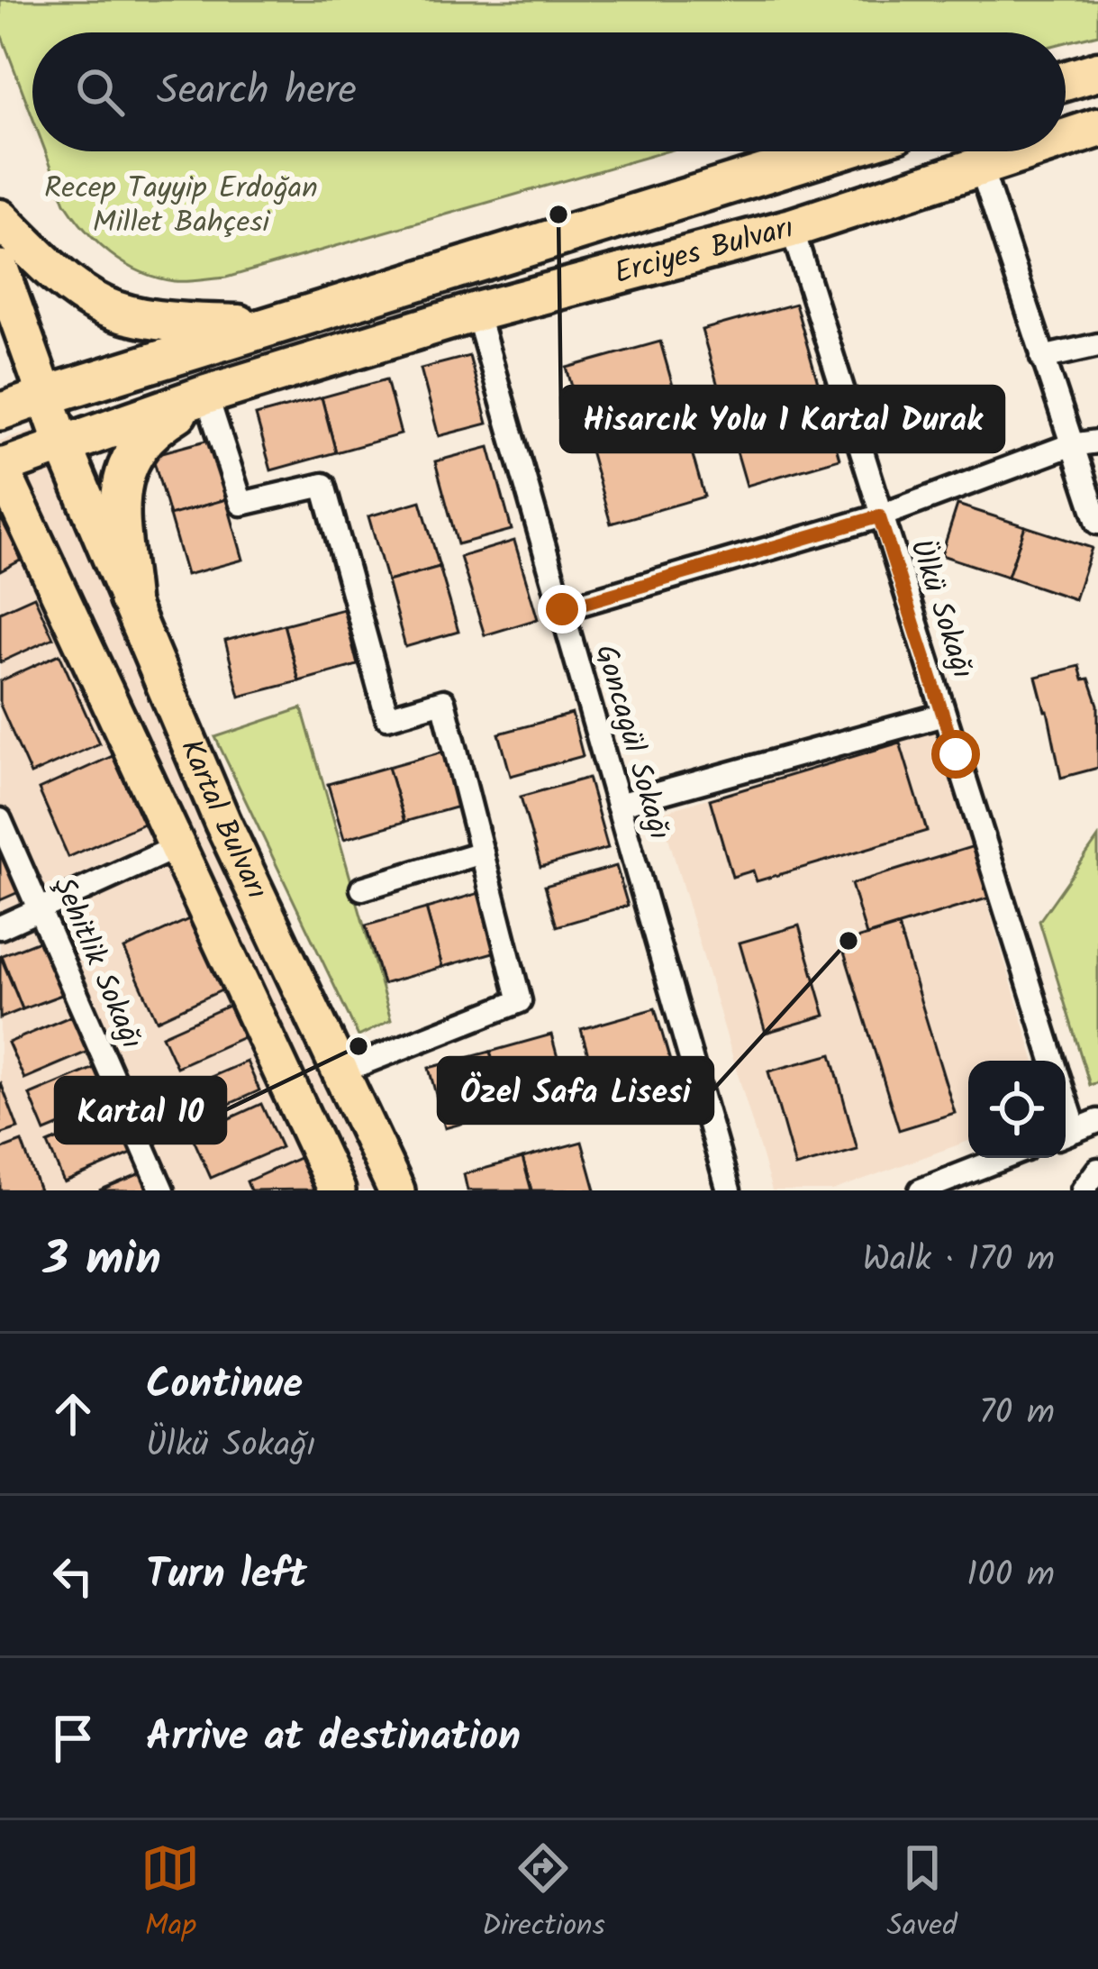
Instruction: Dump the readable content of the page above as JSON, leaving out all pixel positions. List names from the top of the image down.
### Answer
{
  "streets": {
    "highway": ["Erciyes Bulvarı"],
    "main road": ["Kartal Bulvarı"],
    "street": ["Ülkü Sokağı", "Goncagül Sokağı", "Şehitlik Sokağı"]
  },
  "crossings": [
    ["Erciyes Bulvarı", "Ülkü Sokağı"],
    ["Erciyes Bulvarı", "Goncagül Sokağı"],
    ["Erciyes Bulvarı", "Kartal Bulvarı"]
  ],
  "parks": ["Recep Tayyip Erdoğan Millet Bahçesi"],
  "places": ["Hisarcık Yolu 1 Kartal Durak", "Özel Safa Lisesi", "Kartal 10"],
  "page": {
    "search": "Search here",
    "heading": ["3 min", "Walk · 170 m"],
    "list": [
      ["Continue", "Ülkü Sokağı", "70 m"],
      ["Turn left", "100 m"],
      "Arrive at destination"
    ],
    "nav": ["Map", "Directions", "Saved"]
  }
}
